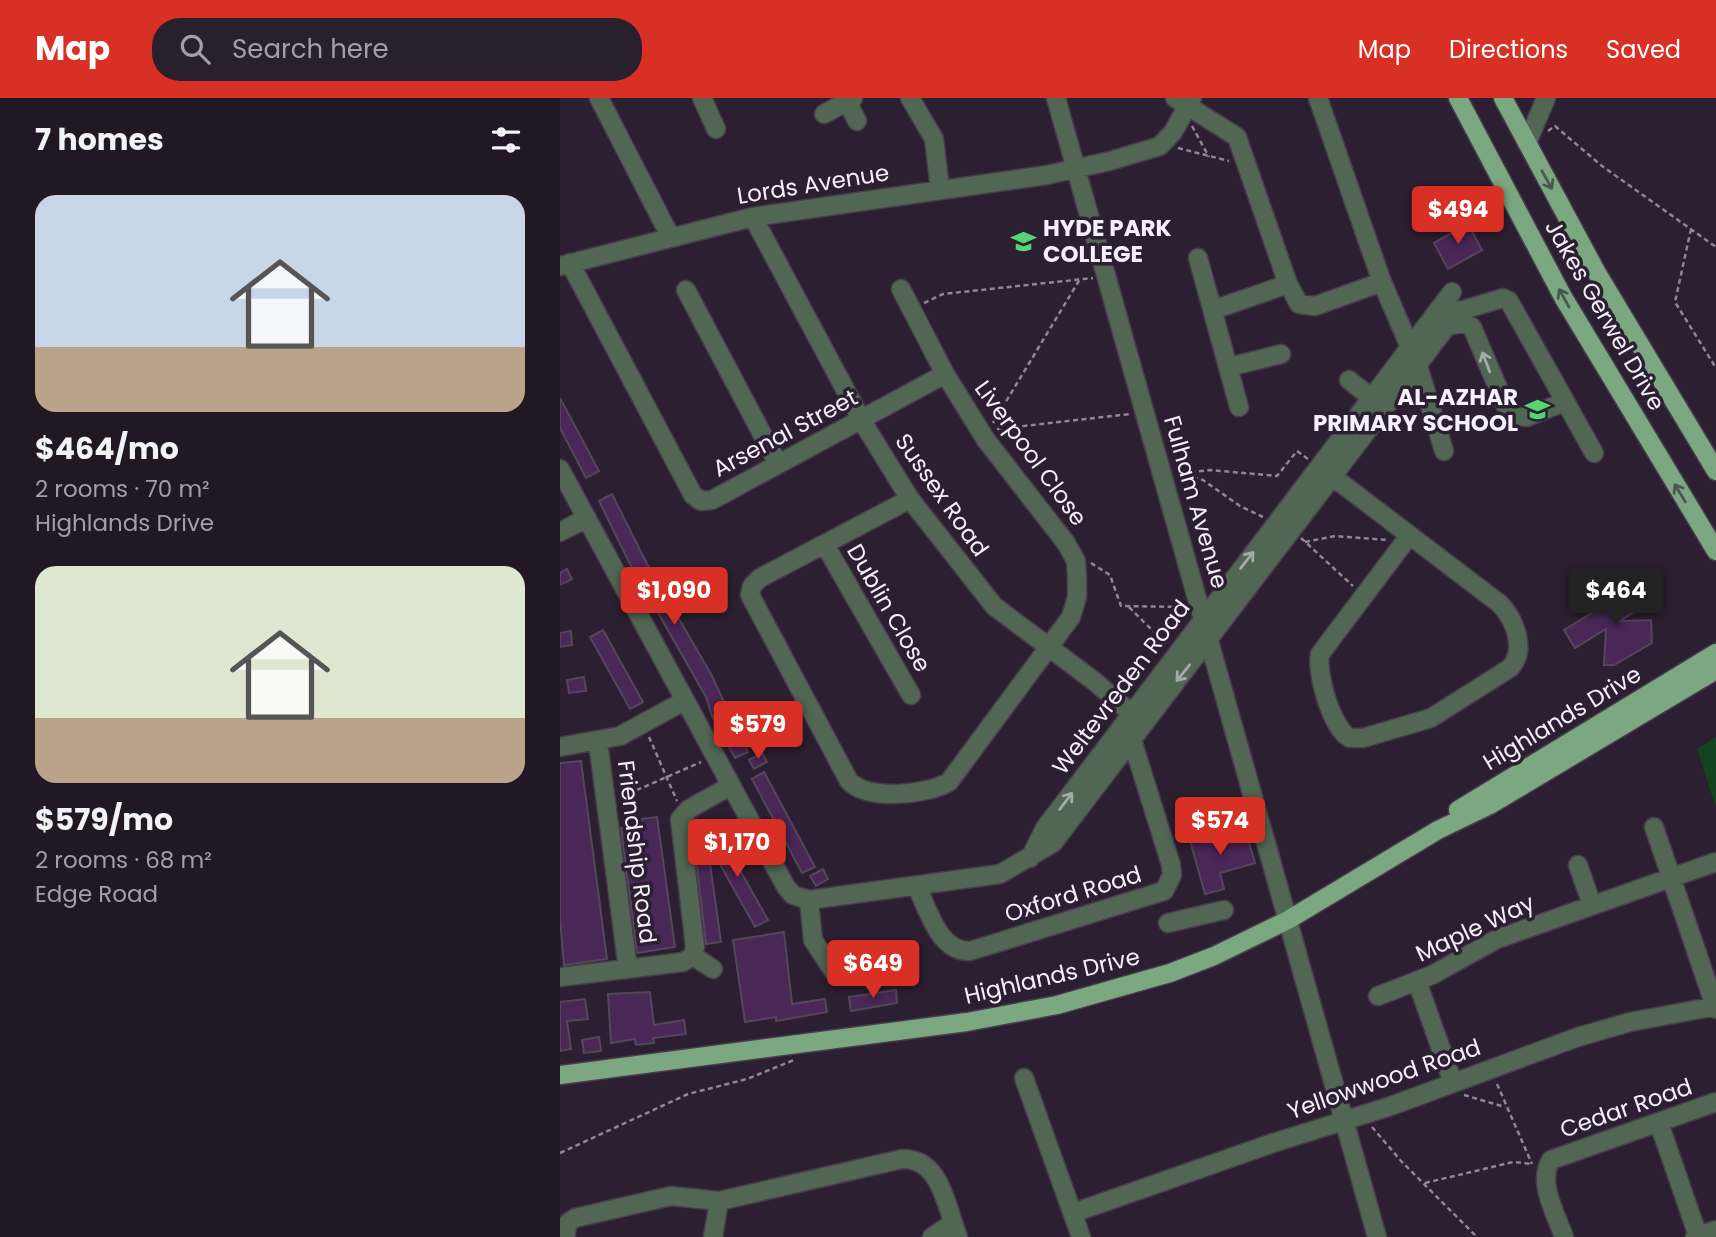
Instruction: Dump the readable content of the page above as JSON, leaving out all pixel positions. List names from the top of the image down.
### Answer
{
  "streets": {
    "main road": ["Jakes Gerwel Drive", "Highlands Drive"],
    "street": [
      "Lords Avenue",
      "Arsenal Street",
      "Liverpool Close",
      "Sussex Road",
      "Fulham Avenue",
      "Dublin Close",
      "Weltevreden Road",
      "Friendship Road",
      "Oxford Road",
      "Maple Way",
      "Yellowwood Road",
      "Cedar Road"
    ]
  },
  "crossings": [
    ["Lords Avenue", "Arsenal Street"],
    ["Lords Avenue", "Sussex Road"],
    ["Lords Avenue", "Fulham Avenue"],
    ["Arsenal Street", "Liverpool Close"],
    ["Arsenal Street", "Sussex Road"],
    ["Liverpool Close", "Sussex Road"],
    ["Liverpool Close", "Dublin Close"],
    ["Sussex Road", "Weltevreden Road"],
    ["Fulham Avenue", "Weltevreden Road"],
    ["Fulham Avenue", "Highlands Drive"],
    ["Fulham Avenue", "Yellowwood Road"],
    ["Weltevreden Road", "Oxford Road"]
  ],
  "places": {
    "school or university": ["HYDE PARK COLLEGE", "AL-AZHAR PRIMARY SCHOOL"]
  },
  "page": {
    "header": "Map",
    "search": "Search here",
    "nav": ["Map", "Directions", "Saved"],
    "heading": "7 homes",
    "list": [
      {
        "name": "$464/mo",
        "note": "2 rooms · 70 m² · Highlands Drive"
      },
      {
        "name": "$579/mo",
        "note": "2 rooms · 68 m² · Edge Road"
      }
    ],
    "price": [
      "$494",
      "$1,090",
      "$464",
      "$579",
      "$574",
      "$1,170",
      "$649"
    ]
  }
}
